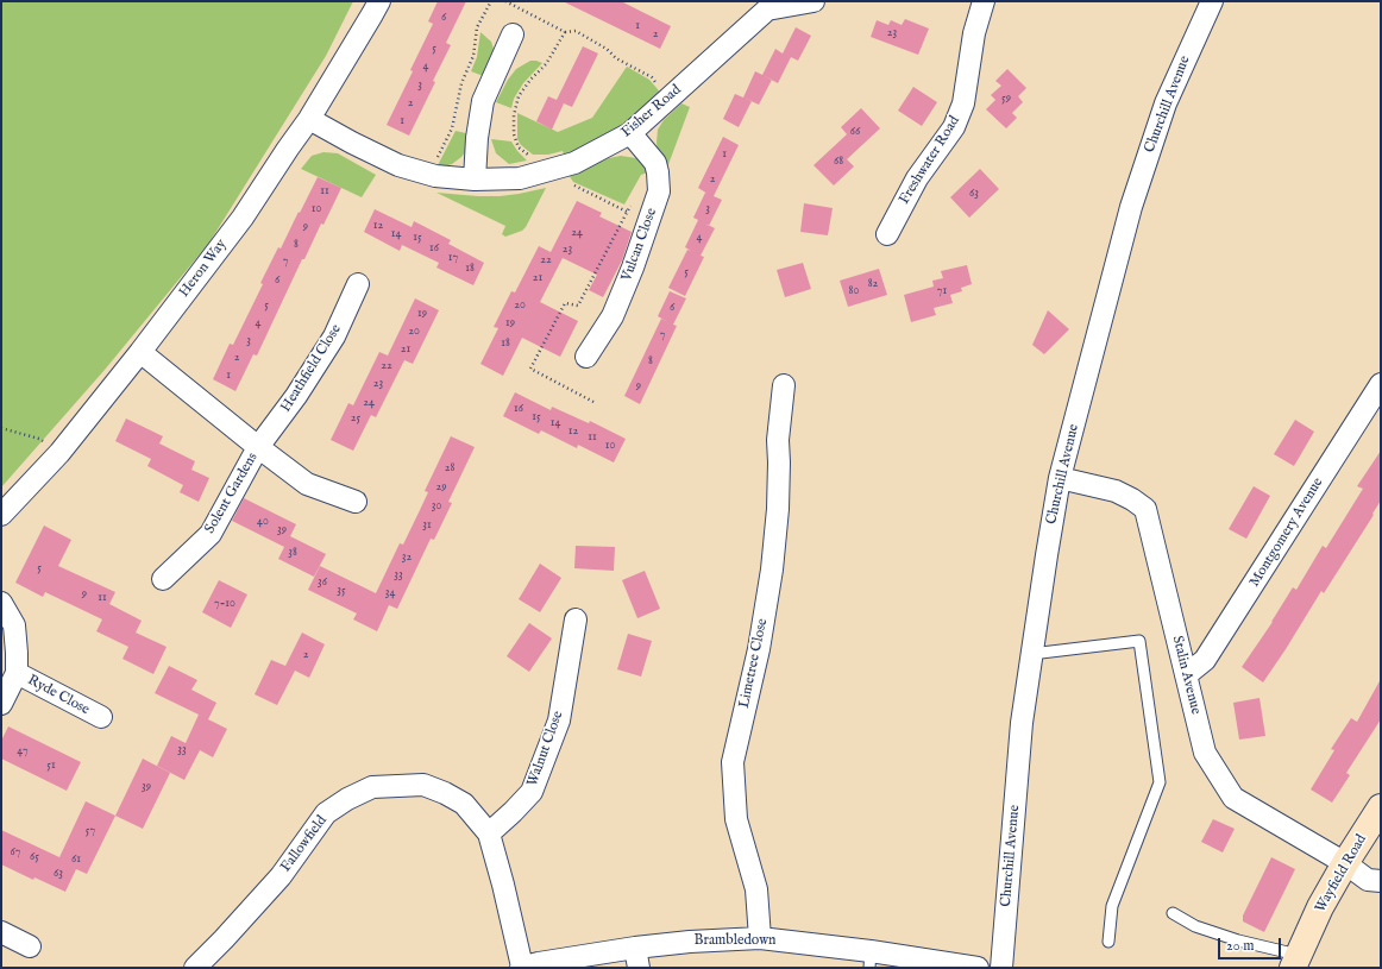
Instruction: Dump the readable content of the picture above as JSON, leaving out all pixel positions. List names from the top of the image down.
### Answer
{
  "streets": {
    "street": [
      "Churchill Avenue",
      "Fisher Road",
      "Freshwater Road",
      "Vulcan Close",
      "Heron Way",
      "Heathfield Close",
      "Solent Gardens",
      "Montgomery Avenue",
      "Limetree Close",
      "Stalin Avenue",
      "Ryde Close",
      "Walnut Close",
      "Fallowfield",
      "Wayfield Road",
      "Brambledown"
    ]
  },
  "crossings": [
    ["Churchill Avenue", "Stalin Avenue"],
    ["Fisher Road", "Vulcan Close"],
    ["Fisher Road", "Heron Way"],
    ["Heathfield Close", "Solent Gardens"],
    ["Montgomery Avenue", "Stalin Avenue"],
    ["Limetree Close", "Brambledown"],
    ["Stalin Avenue", "Wayfield Road"],
    ["Walnut Close", "Fallowfield"],
    ["Fallowfield", "Brambledown"]
  ],
  "house_numbers": [
    "6",
    "1",
    "23",
    "2",
    "5",
    "4",
    "3",
    "59",
    "2",
    "1",
    "66",
    "1",
    "68",
    "2",
    "11",
    "63",
    "10",
    "3",
    "12",
    "9",
    "24",
    "14",
    "15",
    "4",
    "8",
    "16",
    "23",
    "17",
    "22",
    "7",
    "18",
    "5",
    "21",
    "6",
    "82",
    "80",
    "71",
    "5",
    "20",
    "6",
    "19",
    "4",
    "19",
    "20",
    "7",
    "3",
    "18",
    "21",
    "2",
    "8",
    "22",
    "1",
    "23",
    "9",
    "24",
    "16",
    "15",
    "25",
    "14",
    "12",
    "11",
    "10",
    "28",
    "29",
    "30",
    "40",
    "31",
    "39",
    "38",
    "32",
    "5",
    "33",
    "36",
    "35",
    "34",
    "9",
    "11",
    "7-10",
    "2",
    "33",
    "47",
    "51",
    "39",
    "57",
    "67",
    "65",
    "61",
    "63"
  ],
  "scale_bar": "20 m"
}
